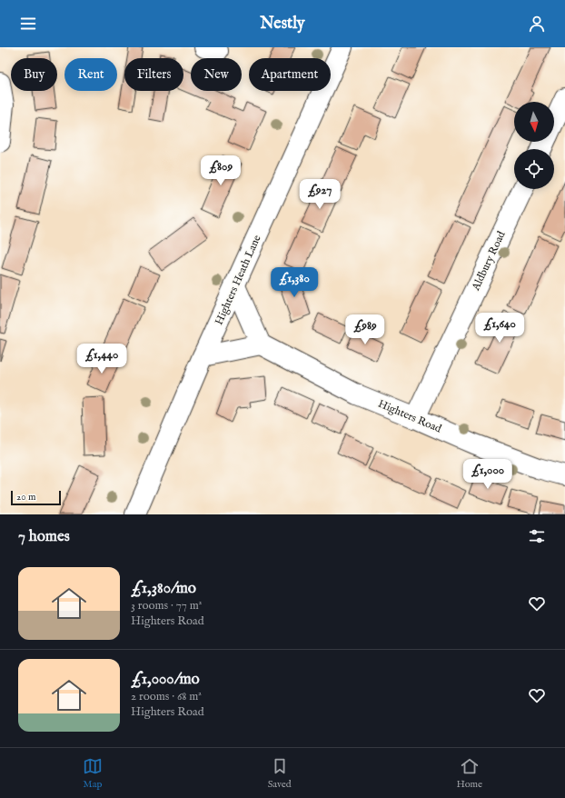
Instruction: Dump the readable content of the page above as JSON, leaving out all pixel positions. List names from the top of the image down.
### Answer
{
  "streets": {
    "street": ["Aldbury Road", "Highters Heath Lane", "Highters Road"]
  },
  "crossings": [
    ["Aldbury Road", "Highters Road"]
  ],
  "scale_bar": "20 m",
  "north": "bottom",
  "page": {
    "header": "Nestly",
    "chip": [
      "Buy",
      "Rent",
      "Filters",
      "New",
      "Apartment"
    ],
    "price": [
      "£809",
      "£927",
      "£1,380",
      "£1,640",
      "£989",
      "£1,440",
      "£1,000"
    ],
    "scale": "20 m",
    "heading": "7 homes",
    "list": [
      {
        "name": "£1,380/mo",
        "note": "3 rooms · 77 m² · Highters Road"
      },
      {
        "name": "£1,000/mo",
        "note": "2 rooms · 68 m² · Highters Road"
      }
    ],
    "tabs": ["Map", "Saved", "Home"]
  }
}
